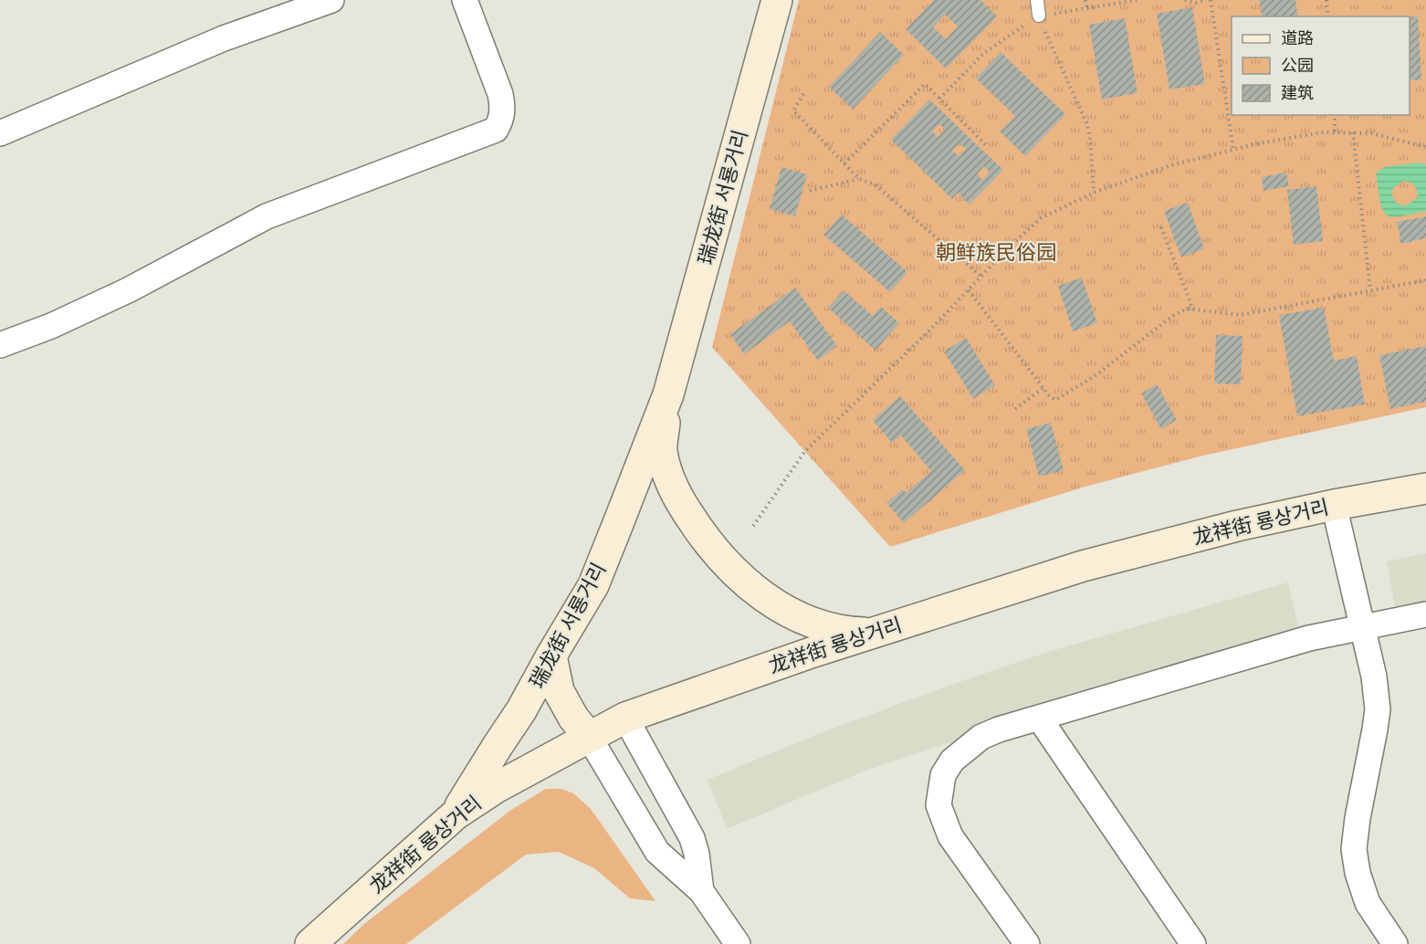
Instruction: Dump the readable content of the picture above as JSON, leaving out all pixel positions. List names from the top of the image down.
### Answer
{
  "streets": {
    "street": ["瑞龙街 서룡거리", "龙祥街 룡상거리"]
  },
  "crossings": [
    ["瑞龙街 서룡거리", "龙祥街 룡상거리"]
  ],
  "parks": ["朝鲜族民俗园"],
  "legend": ["道路", "公园", "建筑"]
}
